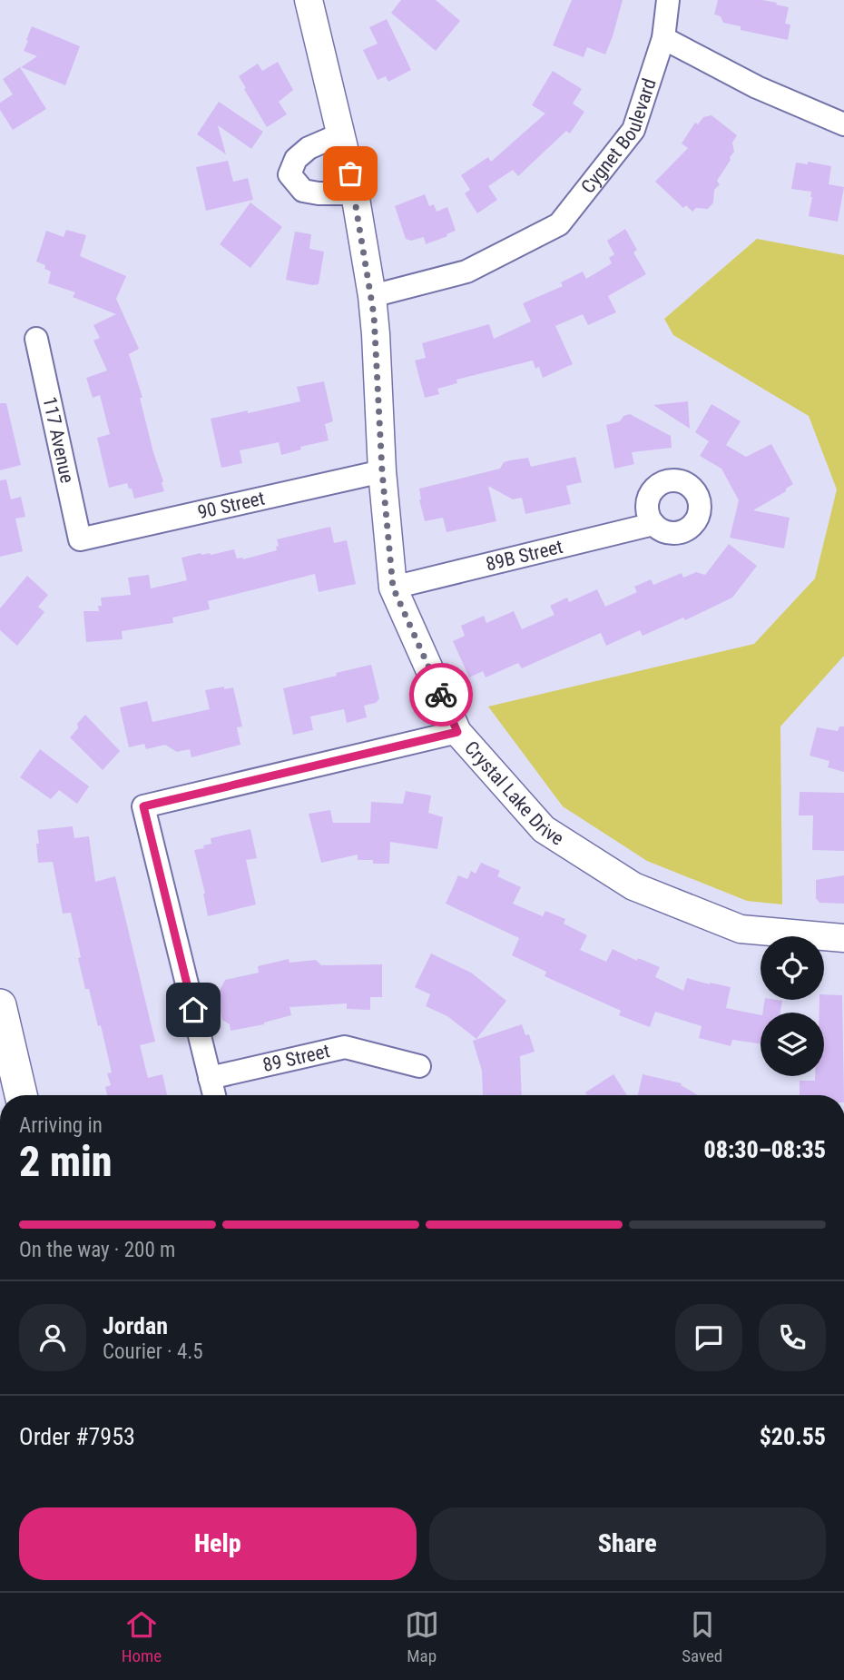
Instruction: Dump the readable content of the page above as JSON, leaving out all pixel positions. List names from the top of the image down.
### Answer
{
  "streets": {
    "street": [
      "Cygnet Boulevard",
      "117 Avenue",
      "90 Street",
      "89B Street",
      "Crystal Lake Drive",
      "89 Street"
    ]
  },
  "crossings": [
    ["Cygnet Boulevard", "Crystal Lake Drive"],
    ["117 Avenue", "90 Street"],
    ["90 Street", "Crystal Lake Drive"],
    ["89B Street", "Crystal Lake Drive"]
  ],
  "page": {
    "heading": ["2 min", "Arriving in", "08:30–08:35"],
    "panel": [
      "Jordan",
      "Courier · 4.5",
      "Order #7953",
      "$20.55"
    ],
    "bar": "On the way · 200 m",
    "buttons": ["Help", "Share"],
    "tabs": ["Home", "Map", "Saved"]
  }
}
